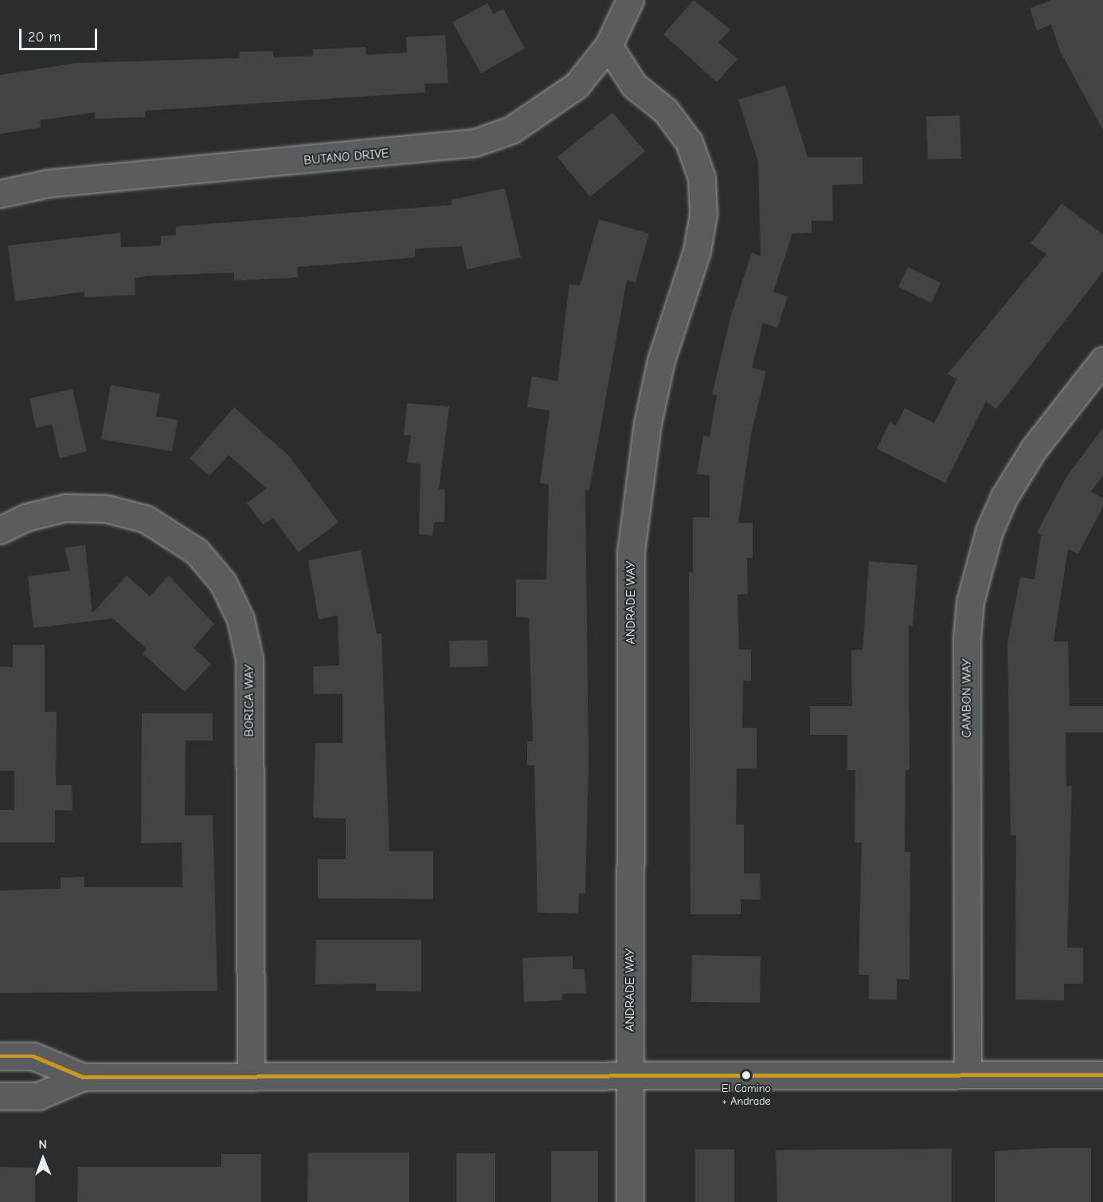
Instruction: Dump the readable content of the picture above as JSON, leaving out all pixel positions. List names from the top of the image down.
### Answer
{
  "streets": {
    "street": [
      "BUTANO DRIVE",
      "ANDRADE WAY",
      "CAMBON WAY",
      "BORICA WAY"
    ]
  },
  "crossings": [
    ["BUTANO DRIVE", "ANDRADE WAY"]
  ],
  "places": ["El Camino + Andrade"],
  "scale_bar": "20 m",
  "north": "top"
}
